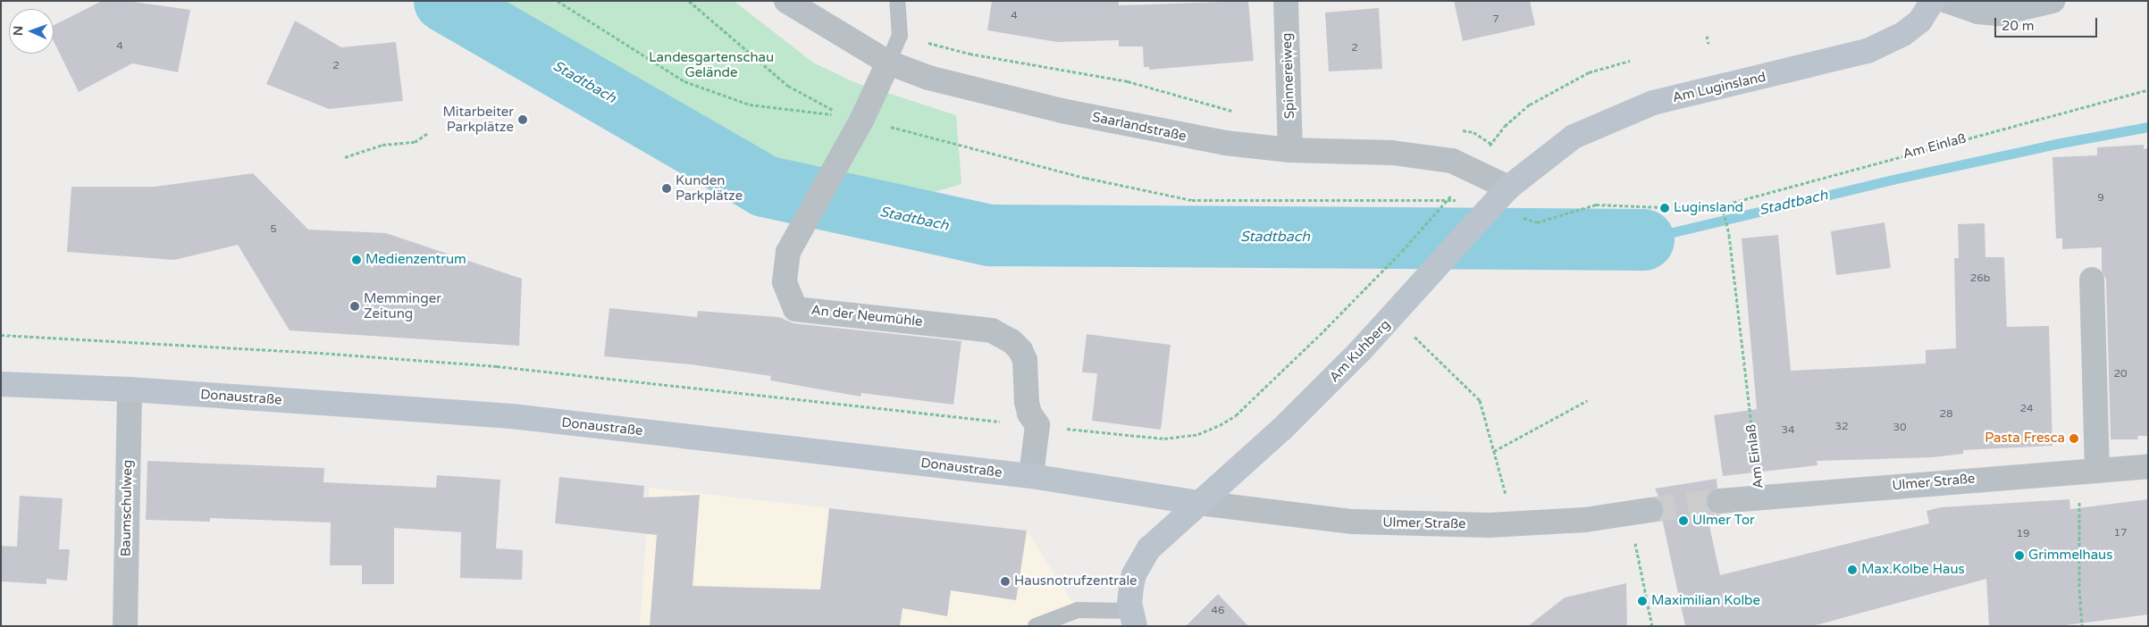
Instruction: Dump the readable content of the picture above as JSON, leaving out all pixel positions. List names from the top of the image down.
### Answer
{
  "streets": {
    "street": [
      "Spinnereiweg",
      "Am Luginsland",
      "Saarlandstraße",
      "An der Neumühle",
      "Am Kuhberg",
      "Donaustraße",
      "Ulmer Straße",
      "Baumschulweg"
    ],
    "path": ["Am Einlaß"]
  },
  "crossings": [
    ["Spinnereiweg", "Saarlandstraße"],
    ["Am Luginsland", "Saarlandstraße"],
    ["Am Luginsland", "Am Kuhberg"],
    ["Saarlandstraße", "An der Neumühle"],
    ["Saarlandstraße", "Am Kuhberg"],
    ["Am Einlaß", "Ulmer Straße"],
    ["Am Kuhberg", "Donaustraße"],
    ["Am Kuhberg", "Ulmer Straße"],
    ["Donaustraße", "Ulmer Straße"],
    ["Donaustraße", "Baumschulweg"]
  ],
  "water": ["Stadtbach"],
  "parks": ["Landesgartenschau Gelände"],
  "places": [
    "Mitarbeiter Parkplätze",
    "Kunden Parkplätze",
    "Luginsland",
    "Medienzentrum",
    "Memminger Zeitung",
    "Pasta Fresca",
    "Ulmer Tor",
    "Grimmelhaus",
    "Max.Kolbe Haus",
    "Hausnotrufzentrale",
    "Maximilian Kolbe"
  ],
  "house_numbers": [
    "4",
    "7",
    "4",
    "2",
    "2",
    "9",
    "5",
    "26b",
    "20",
    "24",
    "28",
    "32",
    "30",
    "34",
    "17",
    "19",
    "46"
  ],
  "scale_bar": "20 m",
  "north": "left"
}
